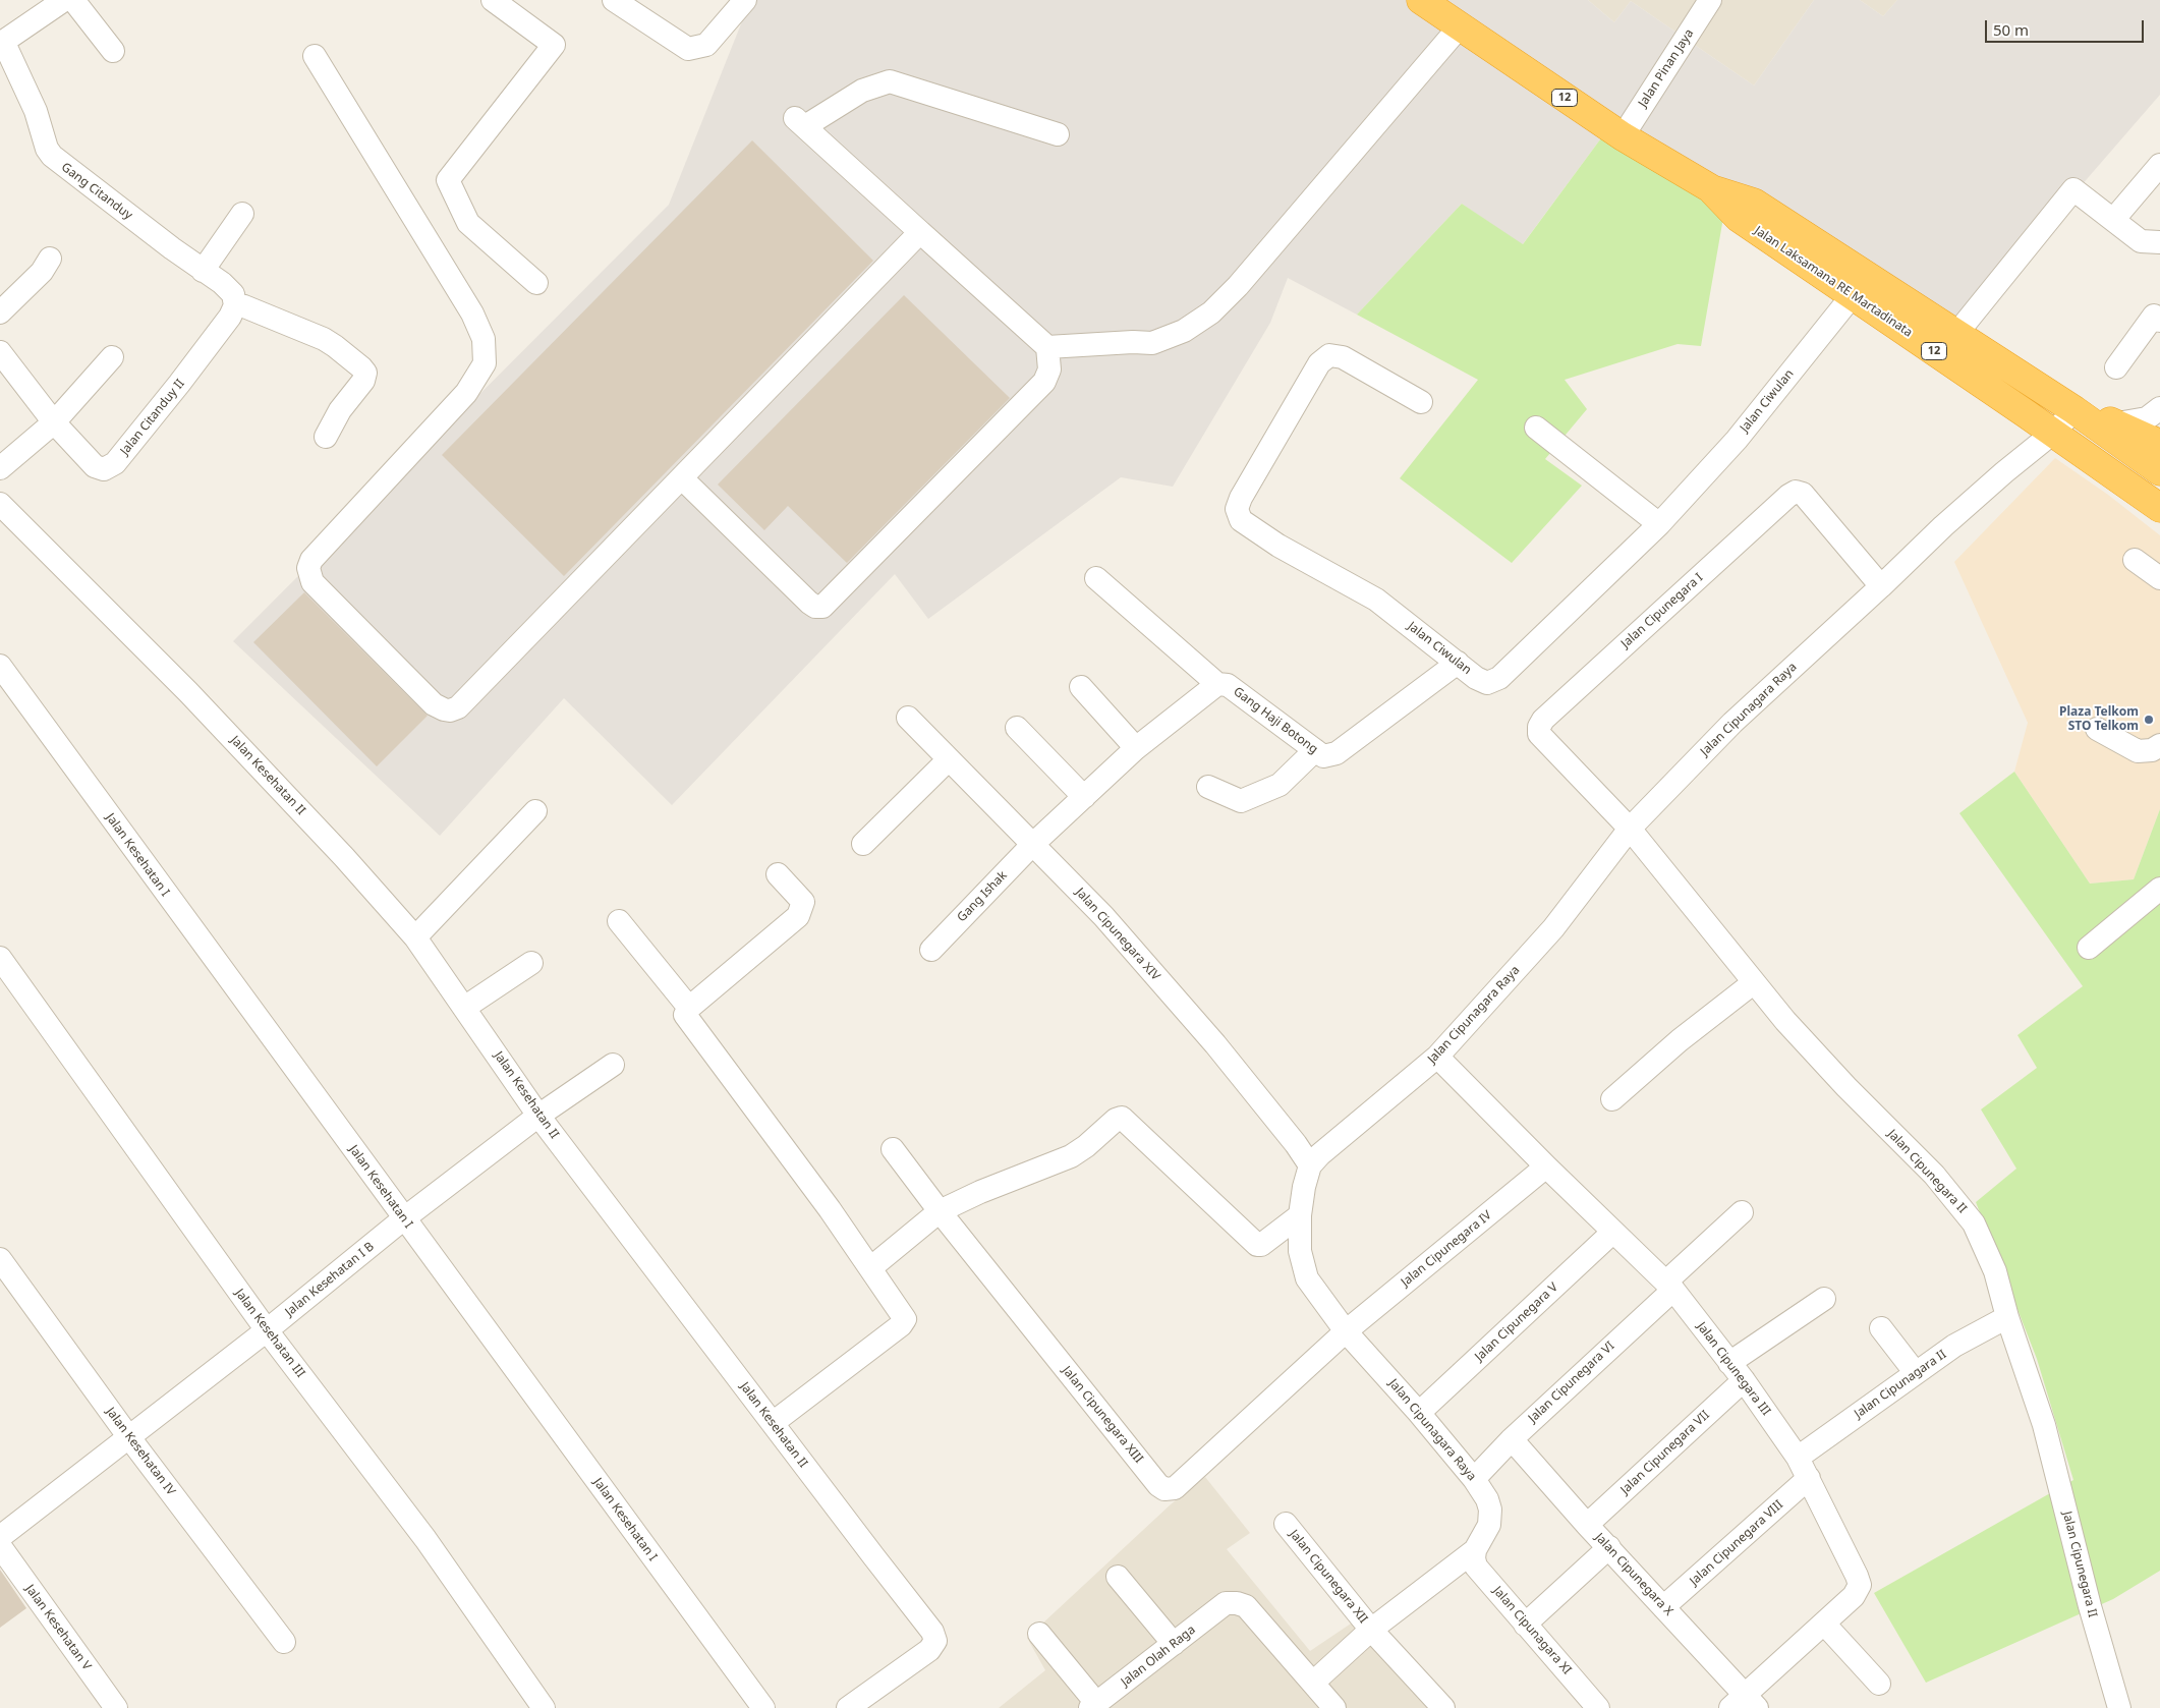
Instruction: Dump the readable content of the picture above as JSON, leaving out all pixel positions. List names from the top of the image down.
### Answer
{
  "streets": {
    "highway": ["12", "Jalan Laksamana RE Martadinata"],
    "street": [
      "Jalan Pinan Jaya",
      "Gang Citanduy",
      "Jalan Ciwulan",
      "Jalan Citanduy II",
      "Jalan Cipunegara I",
      "Jalan Cipunagara Raya",
      "Gang Haji Botong",
      "Jalan Kesehatan II",
      "Jalan Kesehatan I",
      "Gang Ishak",
      "Jalan Cipunegara XIV",
      "Jalan Cipunegara II",
      "Jalan Cipunegara IV",
      "Jalan Kesehatan I B",
      "Jalan Cipunegara V",
      "Jalan Kesehatan III",
      "Jalan Cipunegara III",
      "Jalan Cipunegara VI",
      "Jalan Cipunagara II",
      "Jalan Cipunegara XIII",
      "Jalan Kesehatan IV",
      "Jalan Cipunegara VII",
      "Jalan Cipunegara VIII",
      "Jalan Cipunegara X",
      "Jalan Cipunegara XII",
      "Jalan Kesehatan V",
      "Jalan Cipunagara XI",
      "Jalan Olah Raga"
    ]
  },
  "crossings": [
    ["Jalan Pinan Jaya", "Jalan Laksamana RE Martadinata"],
    ["Gang Citanduy", "Jalan Citanduy II"],
    ["Jalan Laksamana RE Martadinata", "Jalan Ciwulan"],
    ["Jalan Laksamana RE Martadinata", "Jalan Cipunagara Raya"],
    ["Jalan Ciwulan", "Gang Haji Botong"],
    ["Jalan Cipunegara I", "Jalan Cipunagara Raya"],
    ["Jalan Cipunegara I", "Jalan Cipunegara II"],
    ["Jalan Cipunagara Raya", "Jalan Cipunegara XIV"],
    ["Jalan Cipunagara Raya", "Jalan Cipunegara II"],
    ["Jalan Cipunagara Raya", "Jalan Cipunegara IV"],
    ["Jalan Cipunagara Raya", "Jalan Cipunegara V"],
    ["Jalan Cipunagara Raya", "Jalan Cipunegara III"],
    ["Jalan Cipunagara Raya", "Jalan Cipunegara VI"],
    ["Jalan Cipunagara Raya", "Jalan Cipunegara XIII"],
    ["Jalan Cipunagara Raya", "Jalan Cipunegara XII"],
    ["Jalan Cipunagara Raya", "Jalan Cipunagara XI"],
    ["Jalan Cipunagara Raya", "Jalan Olah Raga"],
    ["Gang Haji Botong", "Gang Ishak"],
    ["Gang Haji Botong", "Jalan Cipunegara XIV"],
    ["Jalan Kesehatan II", "Jalan Kesehatan I B"],
    ["Jalan Kesehatan I", "Jalan Kesehatan I B"],
    ["Gang Ishak", "Jalan Cipunegara XIV"],
    ["Jalan Cipunegara II", "Jalan Cipunagara II"],
    ["Jalan Cipunegara IV", "Jalan Cipunegara III"],
    ["Jalan Cipunegara IV", "Jalan Cipunegara XIII"],
    ["Jalan Kesehatan I B", "Jalan Kesehatan III"],
    ["Jalan Kesehatan I B", "Jalan Kesehatan IV"],
    ["Jalan Cipunegara V", "Jalan Cipunegara III"],
    ["Jalan Cipunegara III", "Jalan Cipunegara VI"],
    ["Jalan Cipunegara III", "Jalan Cipunagara II"],
    ["Jalan Cipunegara III", "Jalan Cipunegara VII"],
    ["Jalan Cipunegara III", "Jalan Cipunegara VIII"],
    ["Jalan Cipunegara III", "Jalan Cipunegara X"],
    ["Jalan Cipunegara VI", "Jalan Cipunegara X"],
    ["Jalan Cipunegara VII", "Jalan Cipunegara X"],
    ["Jalan Cipunegara VIII", "Jalan Cipunegara X"]
  ],
  "places": ["Plaza Telkom STO Telkom"],
  "scale_bar": "50 m"
}
